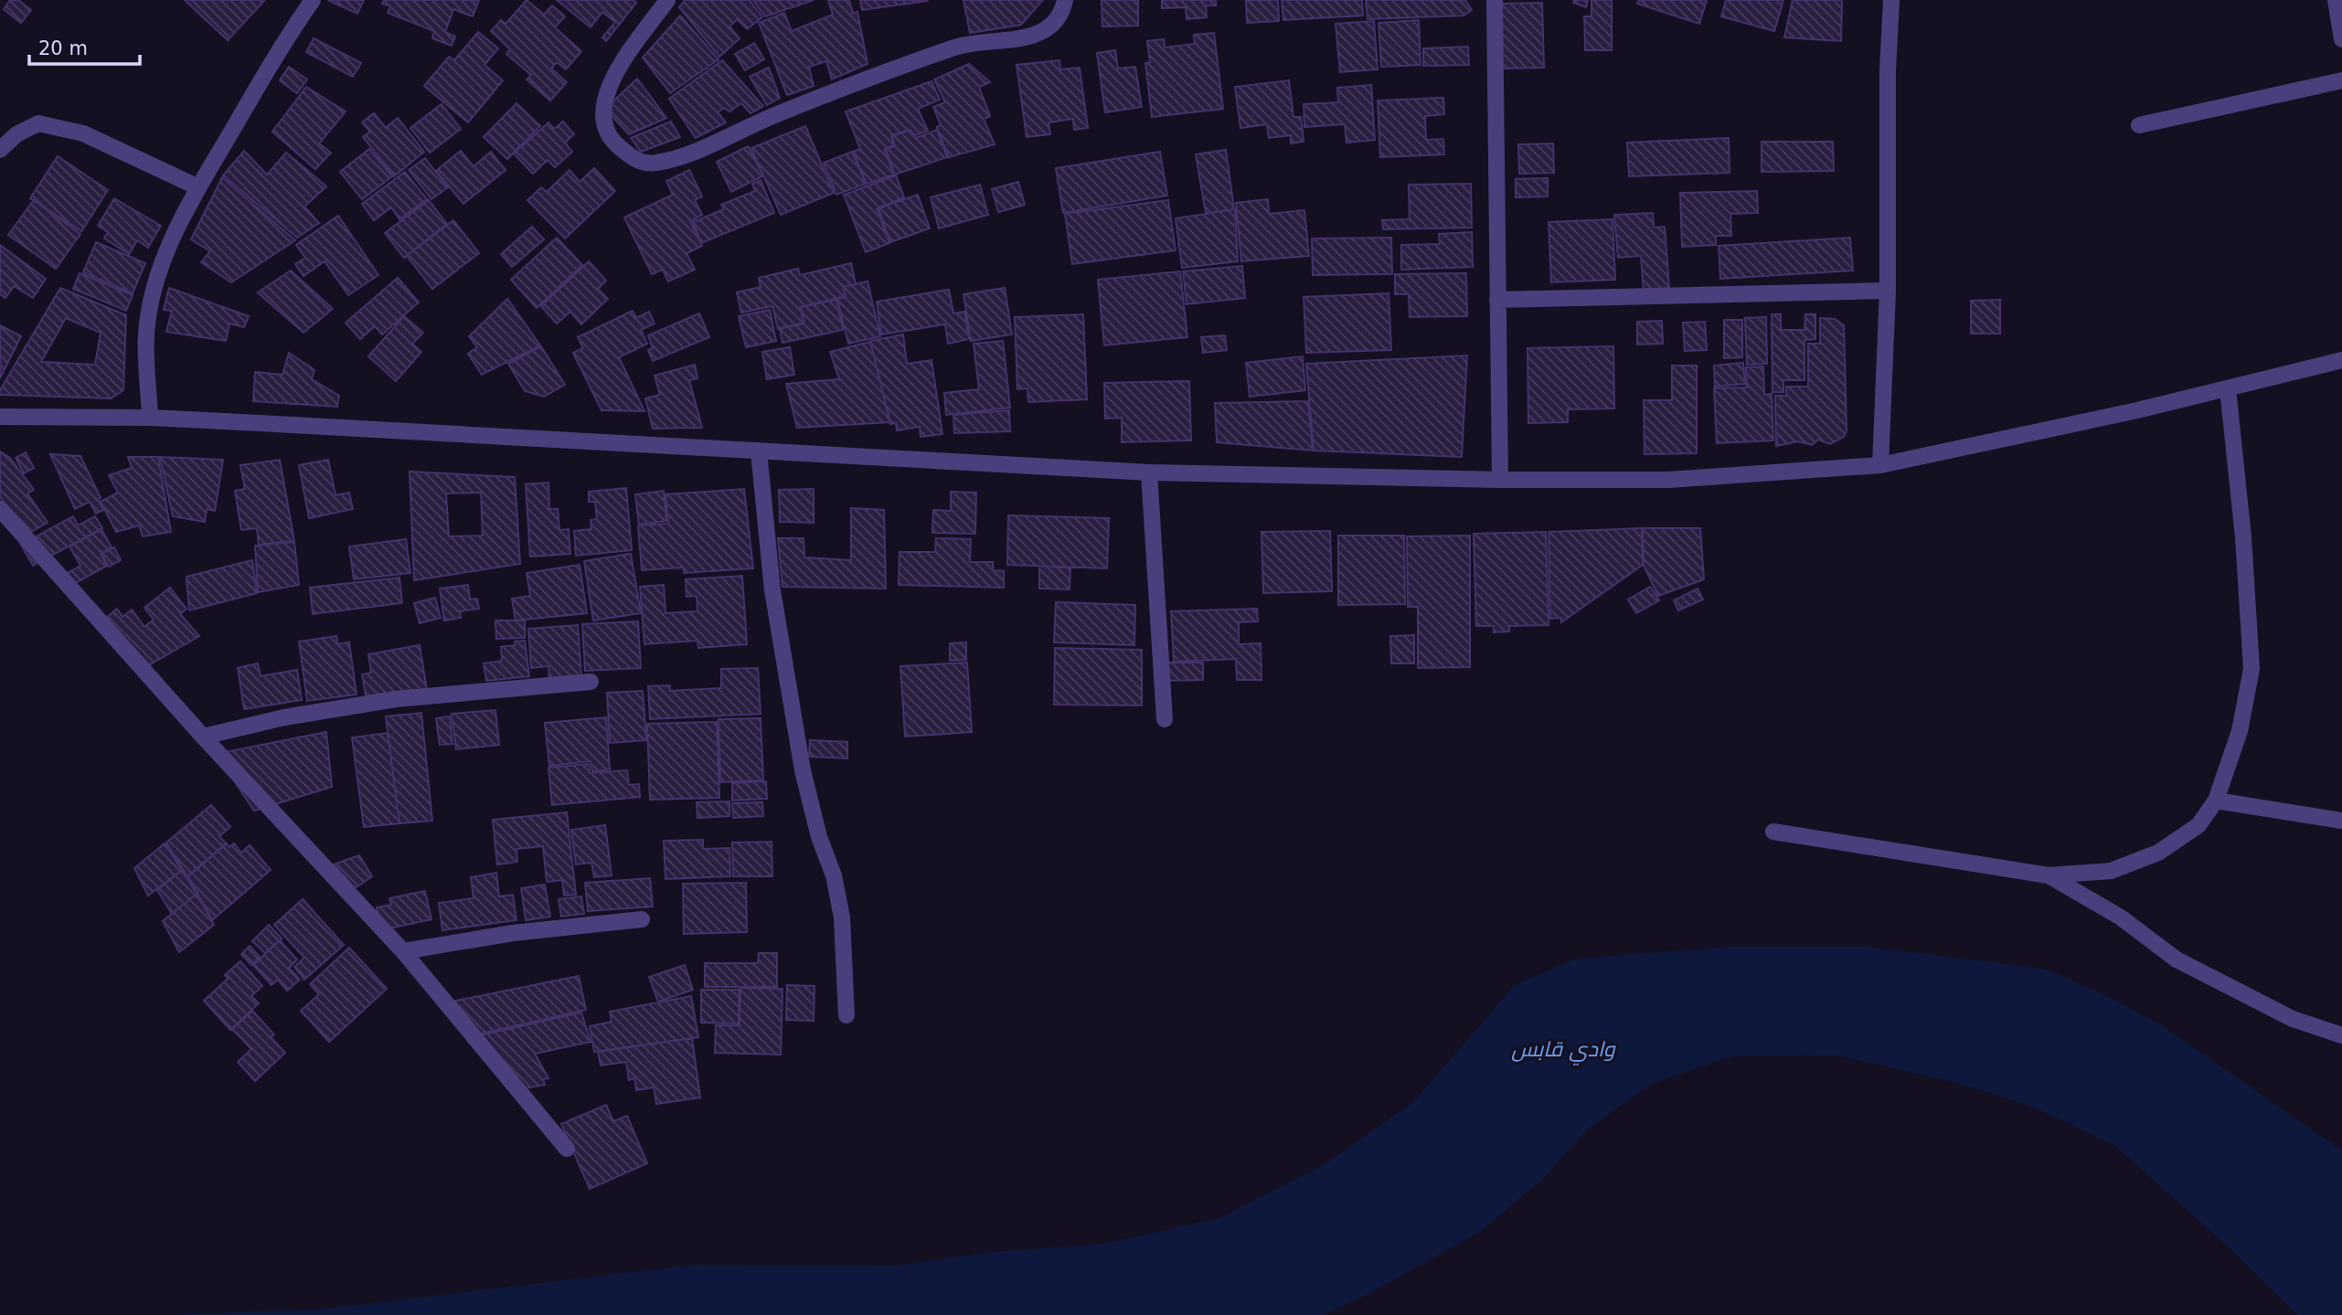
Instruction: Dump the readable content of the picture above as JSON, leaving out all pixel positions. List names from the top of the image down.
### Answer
{
  "water": ["وادي قابس"],
  "scale_bar": "20 m"
}
